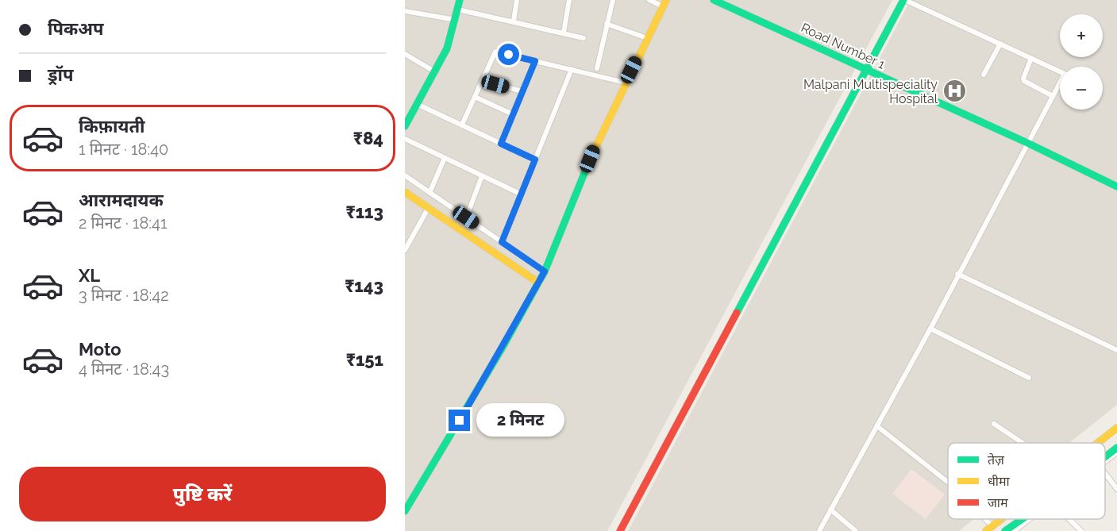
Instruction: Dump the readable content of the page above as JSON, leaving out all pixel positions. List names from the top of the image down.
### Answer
{
  "streets": {
    "street": ["Road Number 1"]
  },
  "places": {
    "hospital": ["Malpani Multispeciality Hospital"]
  },
  "legend": ["तेज़", "धीमा", "जाम"],
  "page": {
    "banner": ["पिकअप", "ड्रॉप"],
    "map_buttons": ["+", "−"],
    "list": [
      {
        "name": "किफ़ायती",
        "note": "1 मिनट · 18:40",
        "value": "₹84"
      },
      {
        "name": "आरामदायक",
        "note": "2 मिनट · 18:41",
        "value": "₹113"
      },
      {
        "name": "XL",
        "note": "3 मिनट · 18:42",
        "value": "₹143"
      },
      {
        "name": "Moto",
        "note": "4 मिनट · 18:43",
        "value": "₹151"
      }
    ],
    "bubble": "2 मिनट",
    "buttons": "पुष्टि करें"
  }
}
